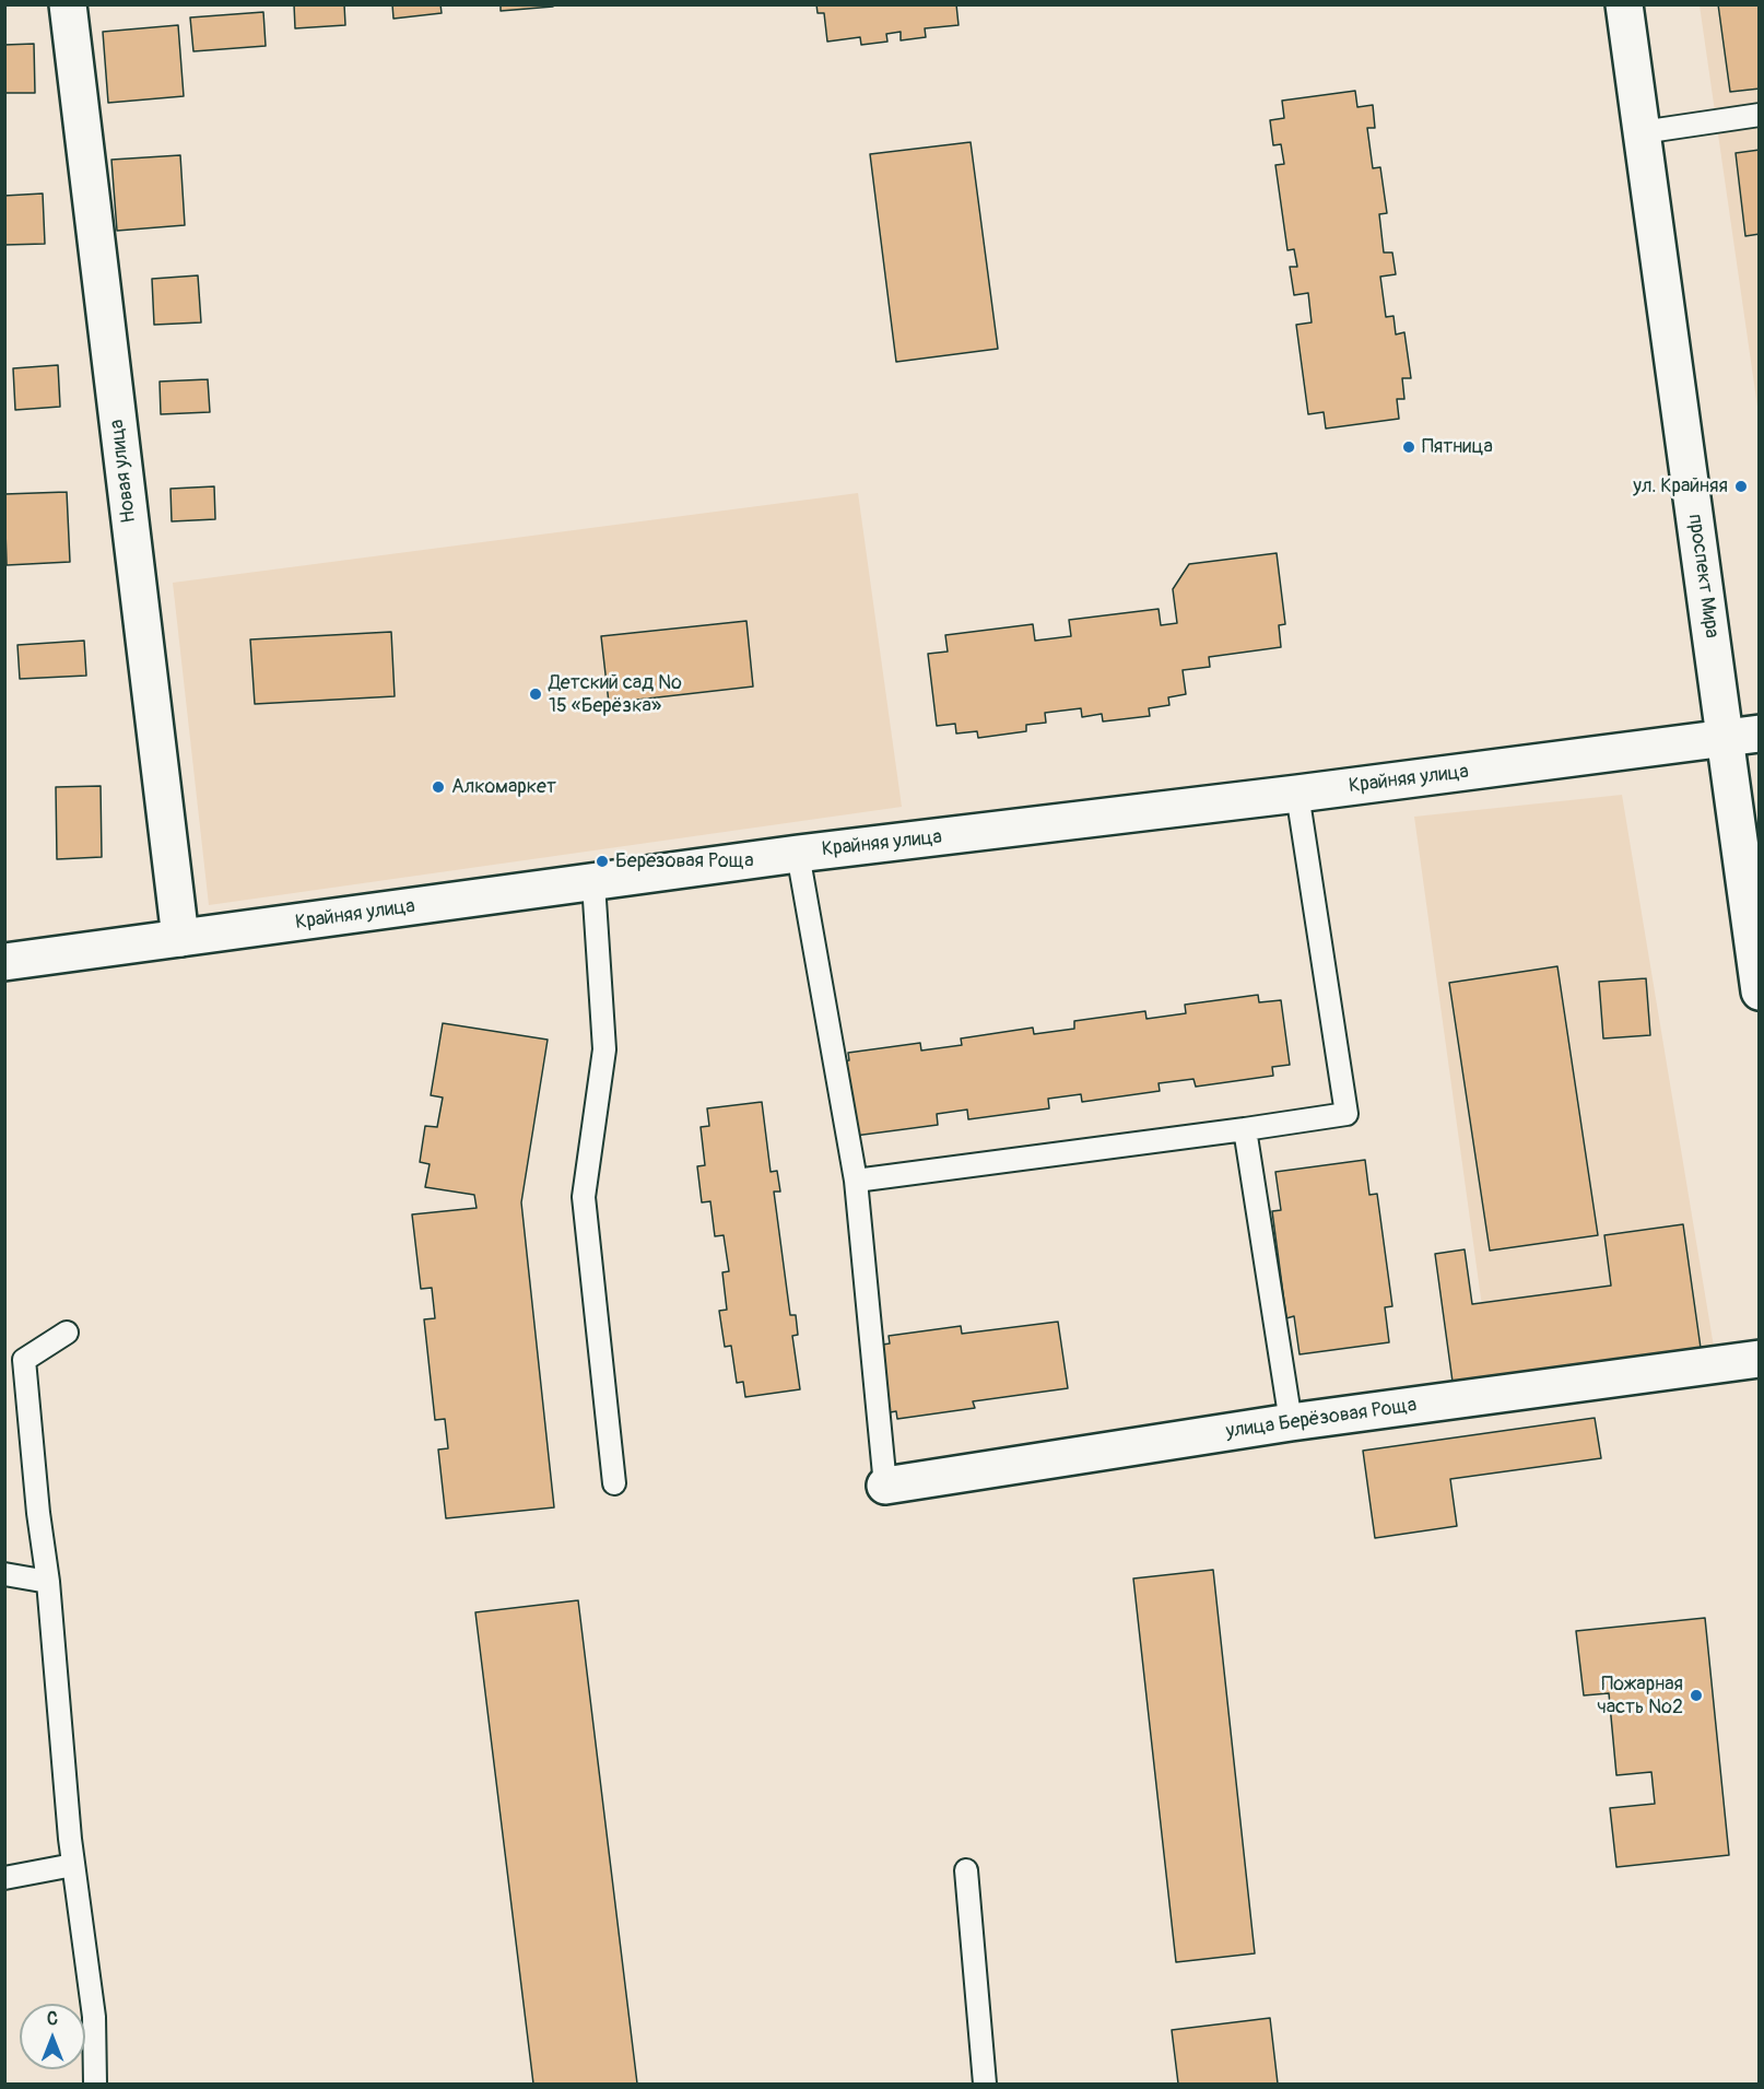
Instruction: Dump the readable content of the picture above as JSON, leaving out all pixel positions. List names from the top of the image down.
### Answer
{
  "streets": {
    "street": [
      "Новая улица",
      "проспект Мира",
      "Крайняя улица",
      "улица Берёзовая Роща"
    ]
  },
  "crossings": [
    ["Новая улица", "Крайняя улица"],
    ["проспект Мира", "Крайняя улица"]
  ],
  "places": [
    "Пятница",
    "ул. Крайняя",
    "Детский сад № 15 «Берёзка»",
    "Алкомаркет",
    "Березовая Роща",
    "Пожарная часть №2"
  ],
  "north": "top"
}
